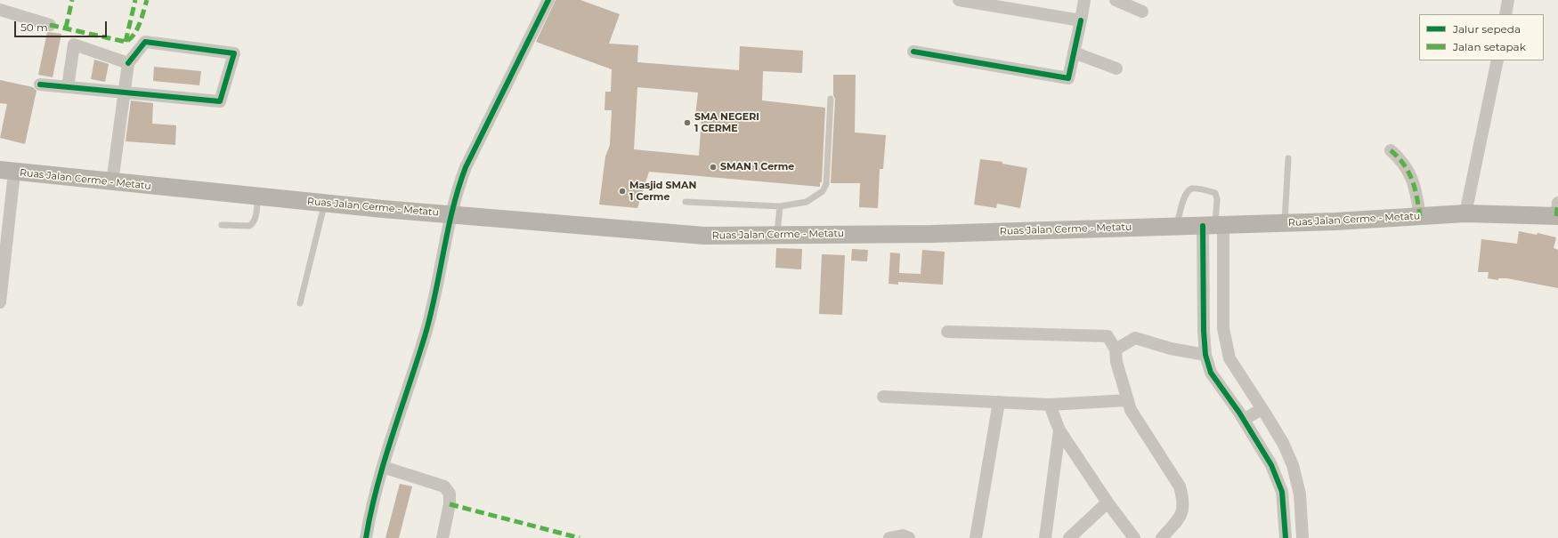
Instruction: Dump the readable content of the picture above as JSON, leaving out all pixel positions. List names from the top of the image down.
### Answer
{
  "streets": {
    "main road": ["Ruas Jalan Cerme - Metatu"]
  },
  "places": ["SMA NEGERI 1 CERME", "SMAN 1 Cerme", "Masjid SMAN 1 Cerme"],
  "legend": ["Jalur sepeda", "Jalan setapak"],
  "scale_bar": "50 m"
}
